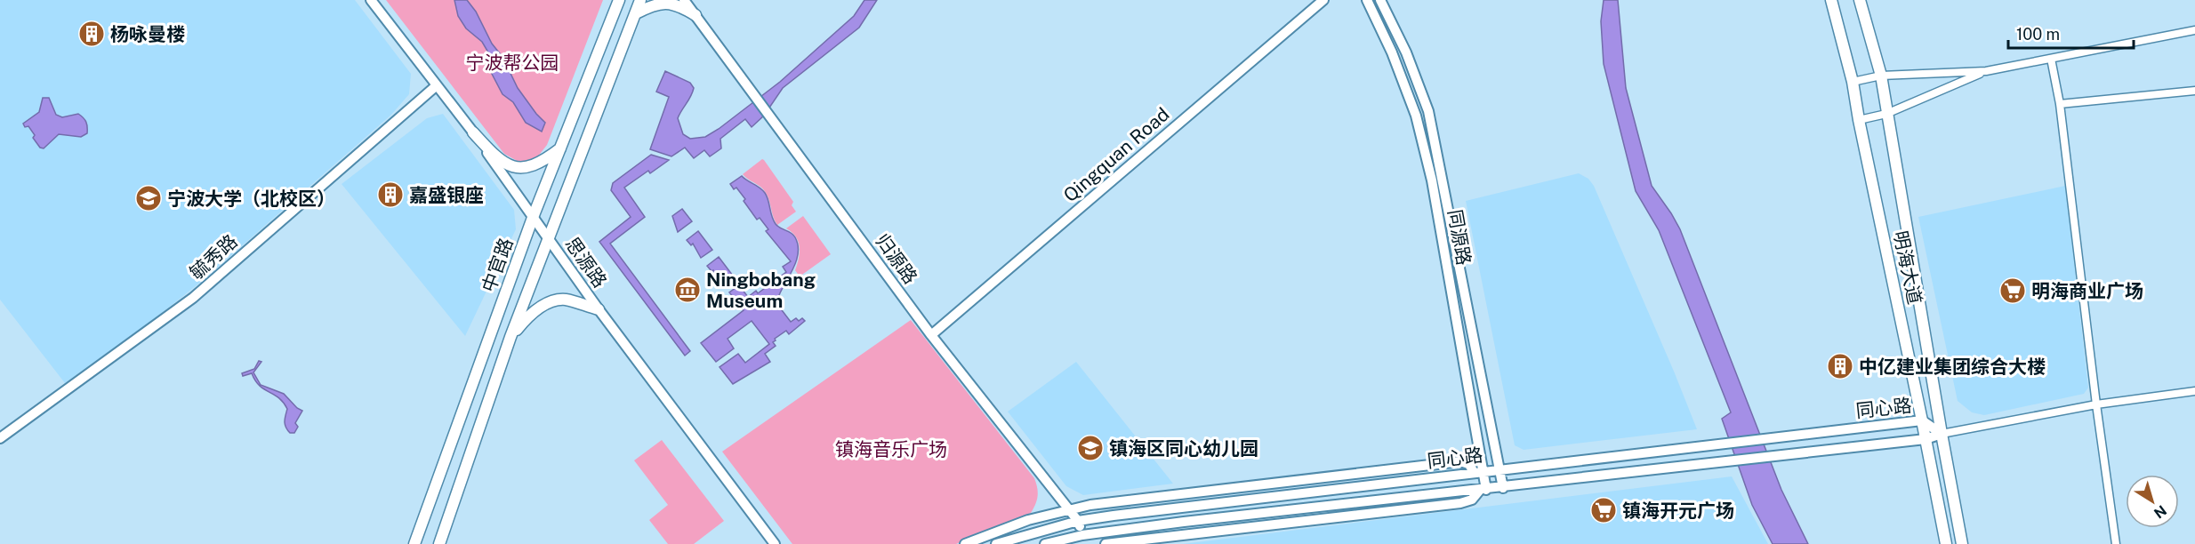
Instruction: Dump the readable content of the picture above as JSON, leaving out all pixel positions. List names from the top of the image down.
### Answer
{
  "streets": {
    "main road": ["中官路", "明海大道"],
    "street": [
      "Qingquan Road",
      "同源路",
      "毓秀路",
      "归源路",
      "思源路",
      "同心路"
    ]
  },
  "crossings": [
    ["Qingquan Road", "归源路"],
    ["同源路", "同心路"],
    ["毓秀路", "思源路"],
    ["归源路", "同心路"],
    ["思源路", "中官路"],
    ["明海大道", "同心路"]
  ],
  "parks": ["宁波帮公园", "镇海音乐广场"],
  "places": {
    "building": ["杨咏曼楼", "嘉盛银座", "中亿建业集团综合大楼"],
    "school or university": ["宁波大学（北校区）", "镇海区同心幼儿园"],
    "museum": ["Ningbobang Museum"],
    "supermarket": ["明海商业广场", "镇海开元广场"]
  },
  "scale_bar": "100 m",
  "north": "bottom right"
}
